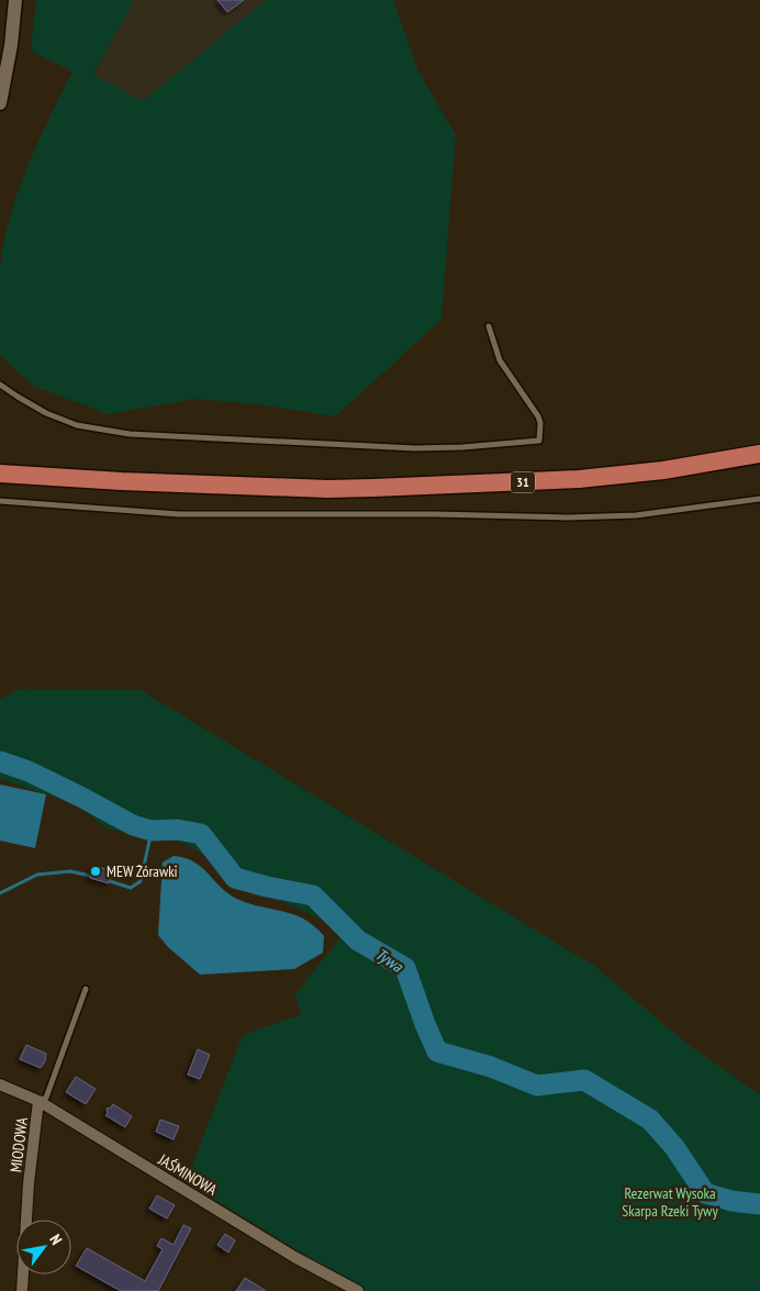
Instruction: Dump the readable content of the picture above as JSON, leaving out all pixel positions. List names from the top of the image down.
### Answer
{
  "streets": {
    "main road": ["31"],
    "street": ["MIODOWA", "JAŚMINOWA"]
  },
  "crossings": [
    ["MIODOWA", "JAŚMINOWA"]
  ],
  "water": ["Tywa"],
  "parks": ["Rezerwat Wysoka Skarpa Rzeki Tywy"],
  "places": ["MEW Żórawki"],
  "north": "top right"
}
